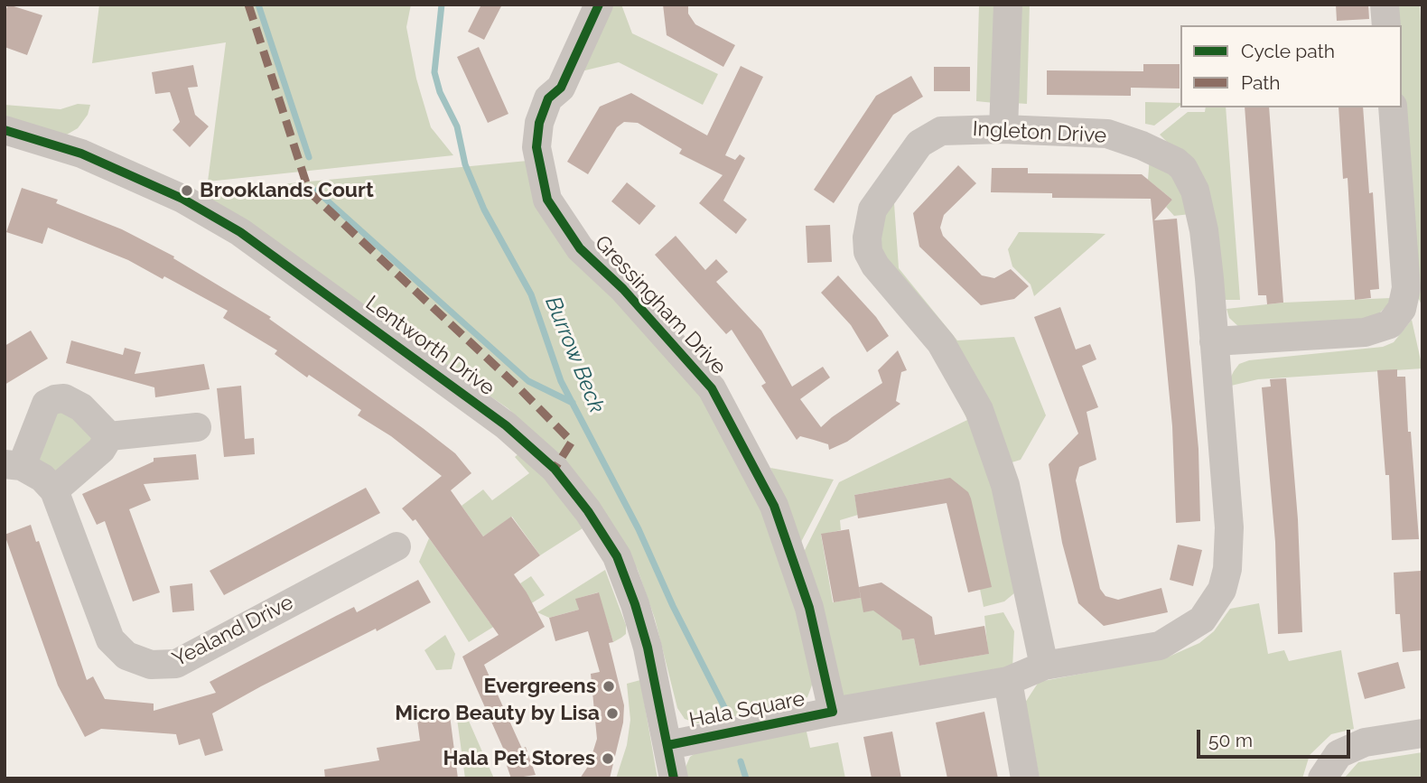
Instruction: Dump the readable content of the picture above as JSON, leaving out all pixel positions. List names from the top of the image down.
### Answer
{
  "streets": {
    "street": [
      "Ingleton Drive",
      "Gressingham Drive",
      "Lentworth Drive",
      "Yealand Drive",
      "Hala Square"
    ]
  },
  "crossings": [
    ["Ingleton Drive", "Hala Square"],
    ["Gressingham Drive", "Hala Square"],
    ["Lentworth Drive", "Hala Square"]
  ],
  "water": ["Burrow Beck"],
  "places": [
    "Brooklands Court",
    "Evergreens",
    "Micro Beauty by Lisa",
    "Hala Pet Stores"
  ],
  "legend": ["Cycle path", "Path"],
  "scale_bar": "50 m"
}
